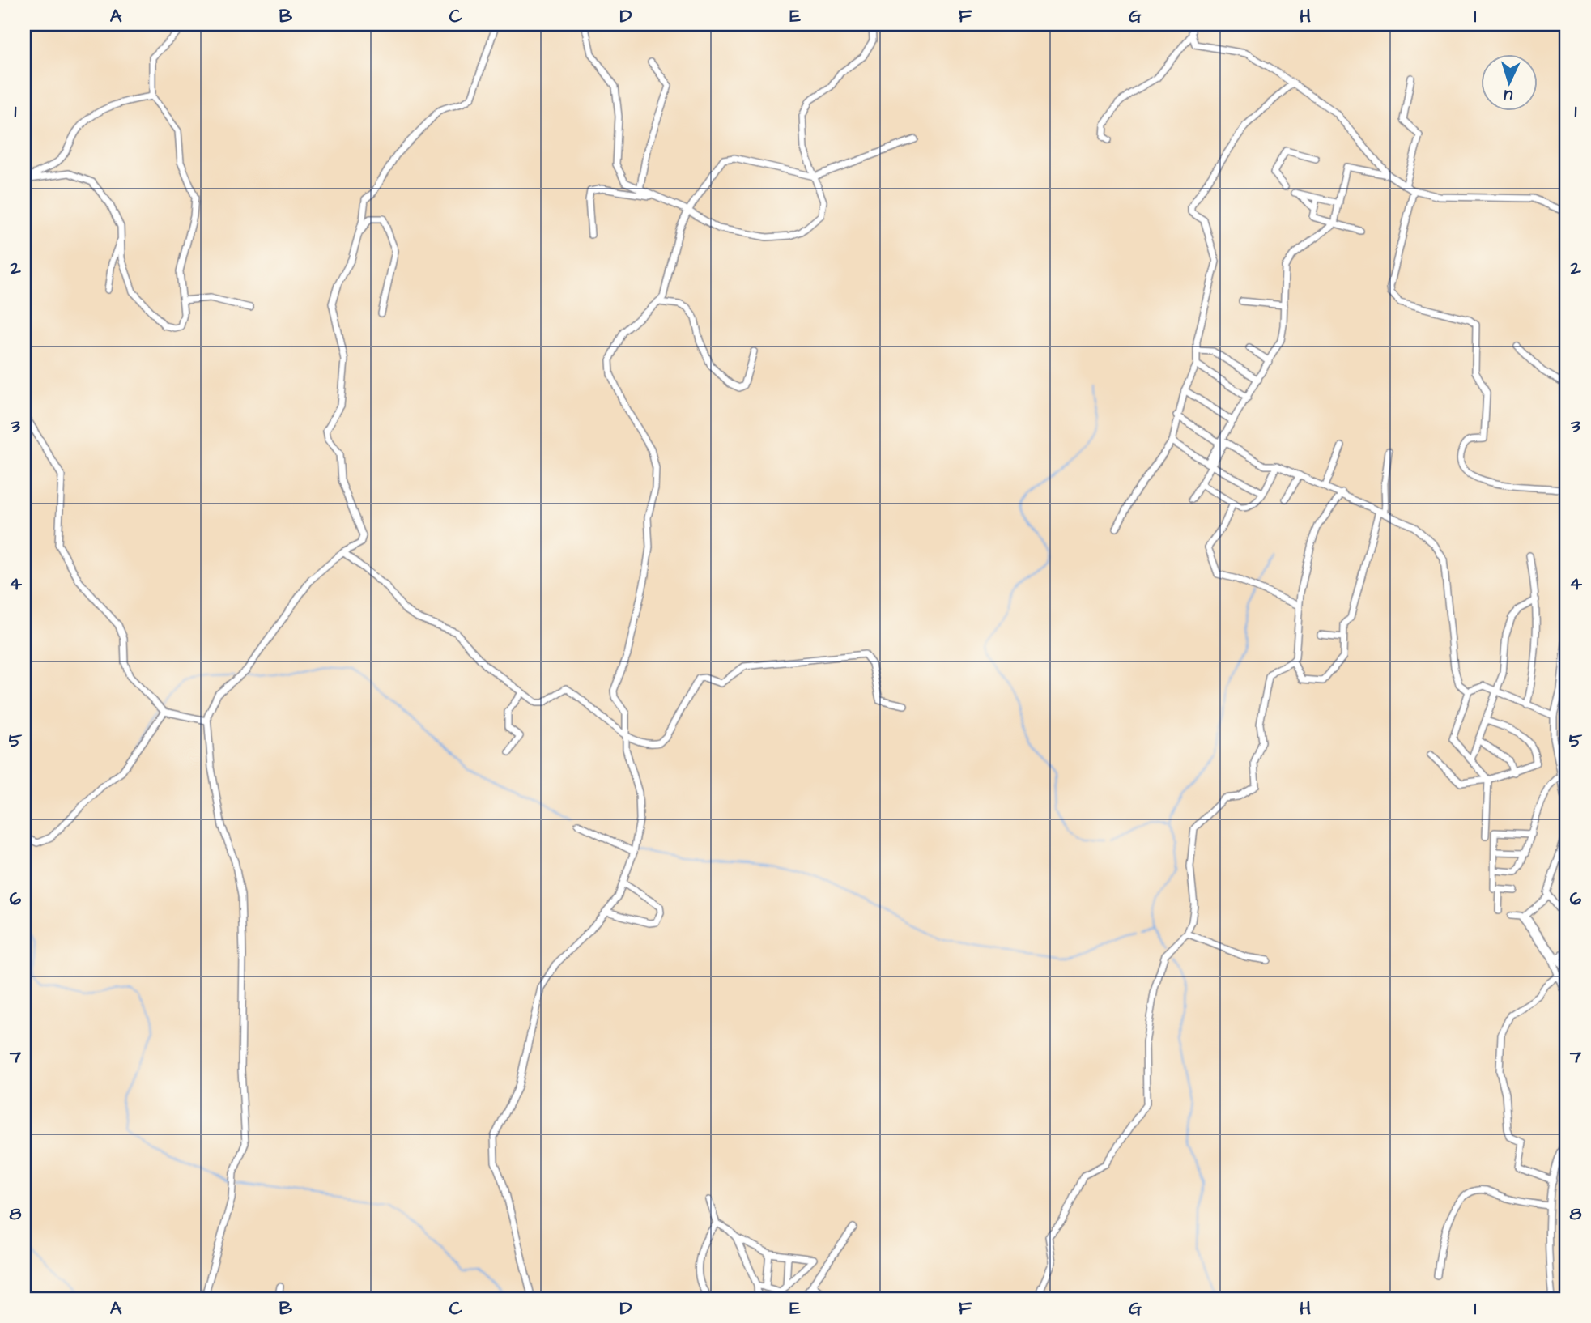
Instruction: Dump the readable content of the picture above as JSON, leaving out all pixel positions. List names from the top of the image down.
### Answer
{
  "north": "bottom",
  "grid": {
    "columns": [
      "A",
      "B",
      "C",
      "D",
      "E",
      "F",
      "G",
      "H",
      "I"
    ],
    "rows": [
      "1",
      "2",
      "3",
      "4",
      "5",
      "6",
      "7",
      "8"
    ]
  }
}
